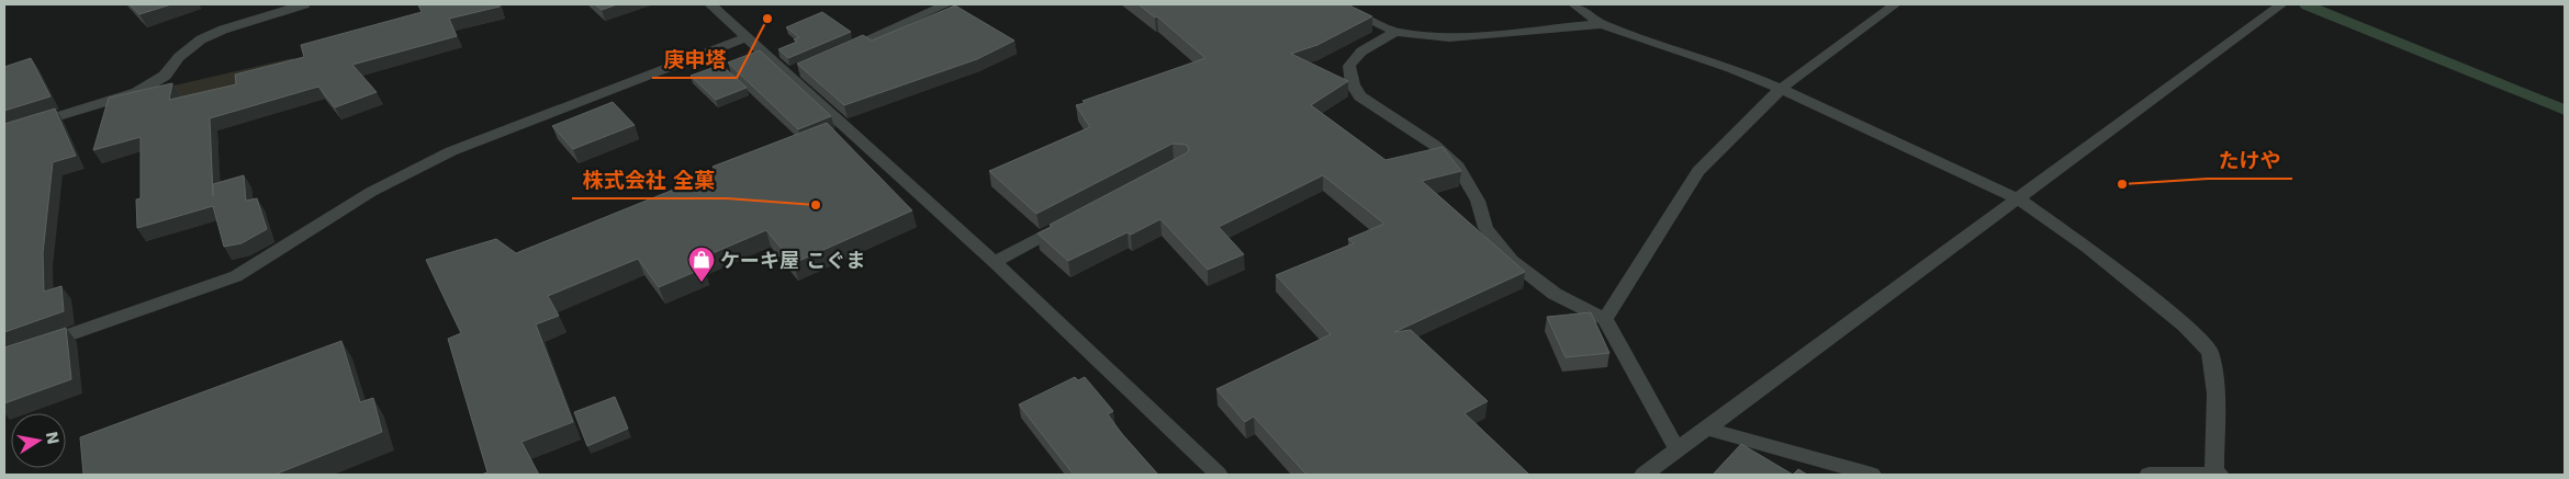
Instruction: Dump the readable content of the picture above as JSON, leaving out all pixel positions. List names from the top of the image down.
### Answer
{
  "places": {
    "other": ["庚申塔", "たけや", "株式会社 全菓"],
    "shop": ["ケーキ屋 こぐま"]
  },
  "north": "right"
}
